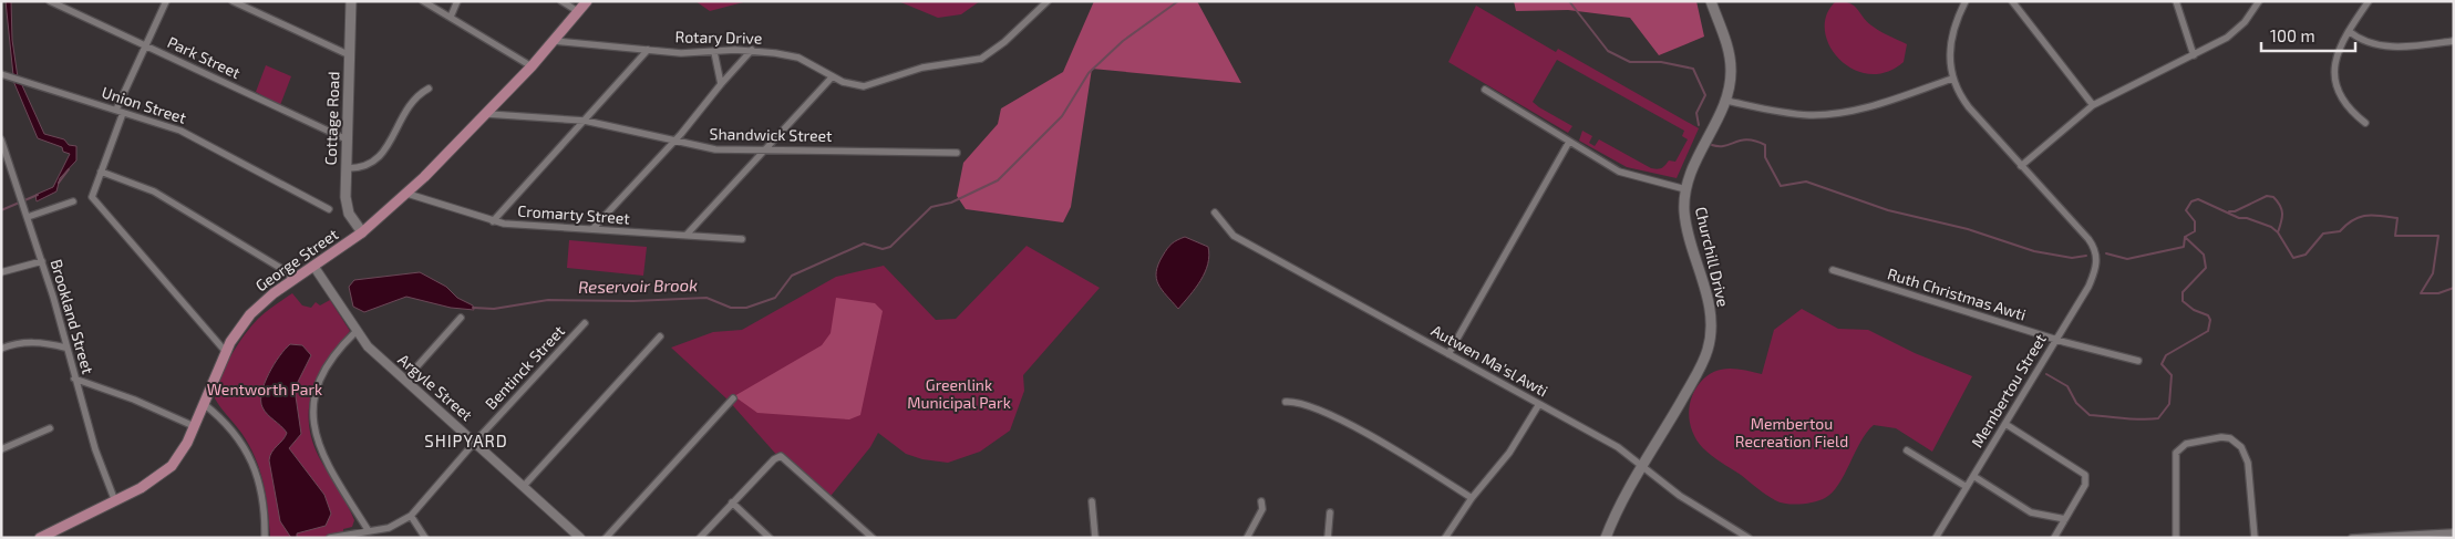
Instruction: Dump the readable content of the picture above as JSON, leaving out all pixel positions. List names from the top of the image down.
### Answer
{
  "streets": {
    "main road": ["Cottage Road", "Churchill Drive", "George Street"],
    "street": [
      "Rotary Drive",
      "Park Street",
      "Union Street",
      "Shandwick Street",
      "Cromarty Street",
      "Ruth Christmas Awti",
      "Brookland Street",
      "Autwen Ma'sl Awti",
      "Bentinck Street",
      "Argyle Street",
      "Membertou Street"
    ]
  },
  "crossings": [
    ["Rotary Drive", "George Street"],
    ["Park Street", "Cottage Road"],
    ["Cottage Road", "George Street"],
    ["Shandwick Street", "George Street"],
    ["Cromarty Street", "George Street"],
    ["Churchill Drive", "Autwen Ma'sl Awti"],
    ["George Street", "Brookland Street"],
    ["George Street", "Argyle Street"],
    ["Ruth Christmas Awti", "Membertou Street"],
    ["Bentinck Street", "Argyle Street"]
  ],
  "districts": ["SHIPYARD"],
  "water": ["Reservoir Brook"],
  "parks": ["Greenlink Municipal Park", "Wentworth Park", "Membertou Recreation Field"],
  "scale_bar": "100 m"
}
